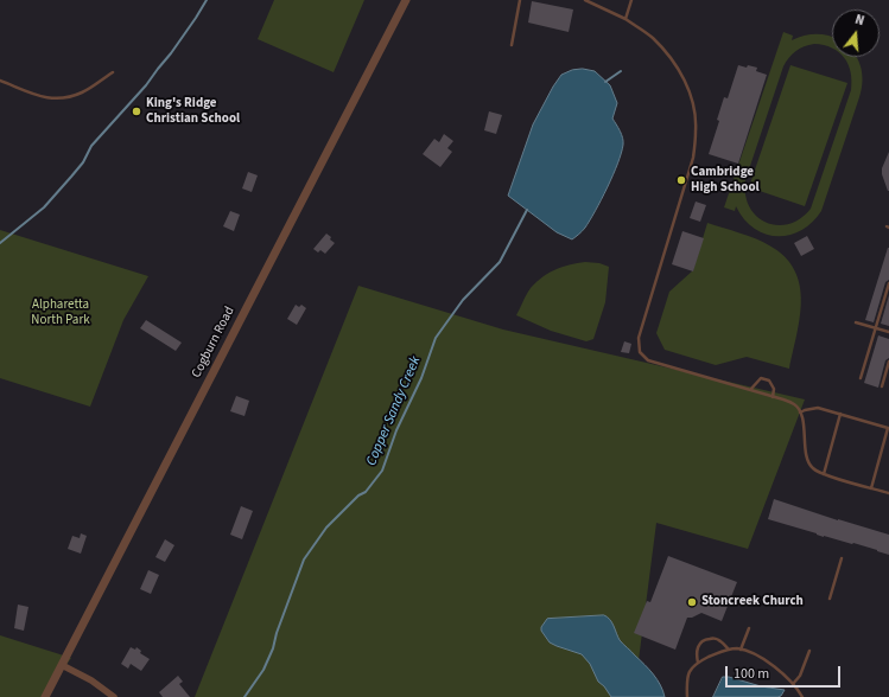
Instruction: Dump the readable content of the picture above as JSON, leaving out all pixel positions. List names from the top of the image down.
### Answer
{
  "streets": {
    "street": ["Cogburn Road"]
  },
  "water": ["Copper Sandy Creek"],
  "parks": ["Alpharetta North Park"],
  "places": ["King's Ridge Christian School", "Cambridge High School", "Stoncreek Church"],
  "scale_bar": "100 m",
  "north": "top"
}
